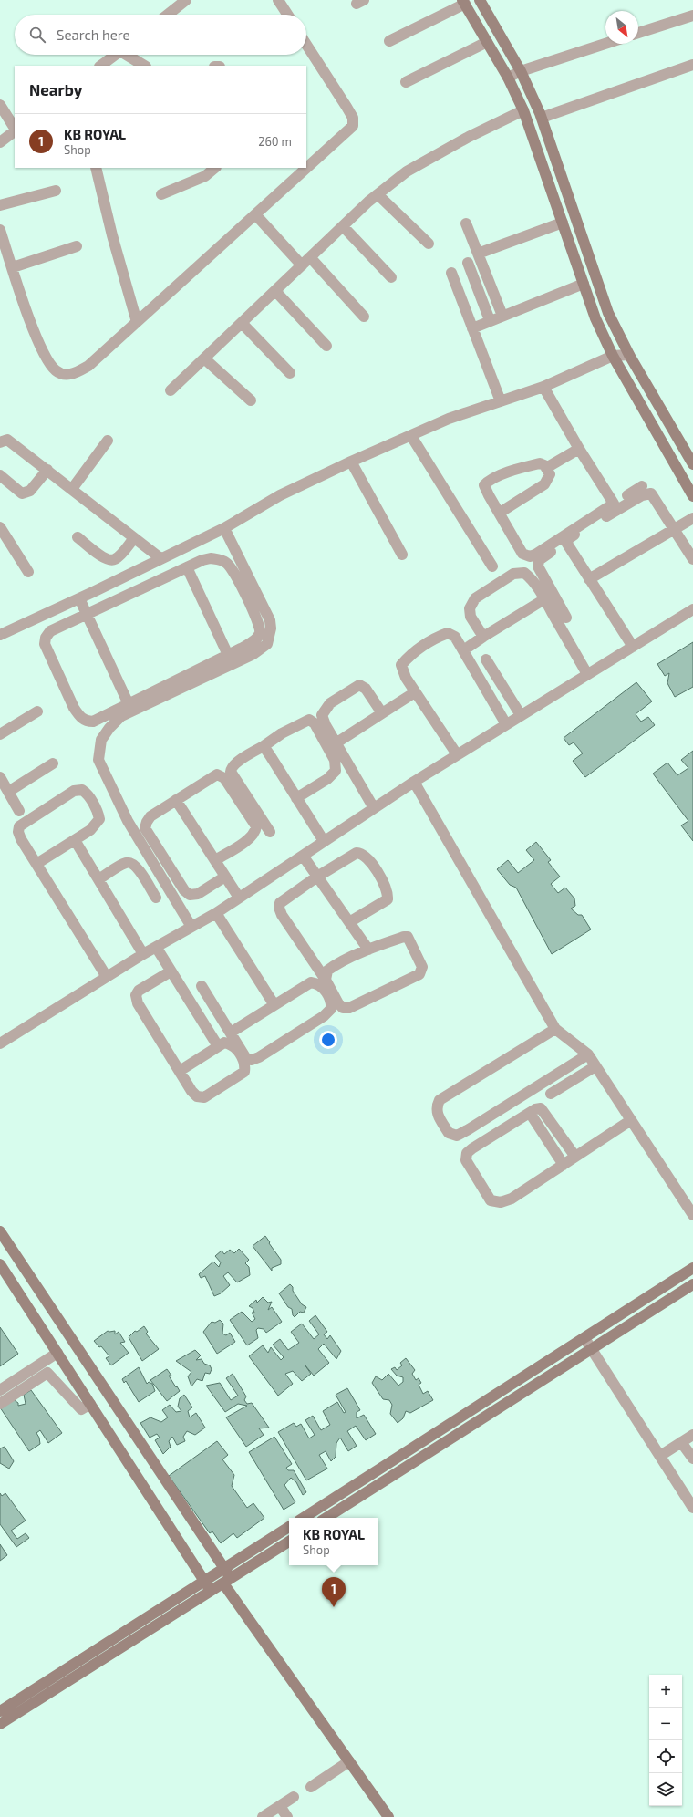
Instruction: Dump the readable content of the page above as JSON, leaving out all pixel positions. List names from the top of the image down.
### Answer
{
  "north": "bottom right",
  "page": {
    "search": "Search here",
    "heading": "Nearby",
    "list": [
      {
        "mark": "1",
        "name": "KB ROYAL",
        "note": "Shop",
        "value": "260 m"
      }
    ],
    "popup": ["KB ROYAL", "Shop"],
    "pins": "1",
    "map_buttons": ["+", "−"]
  }
}
